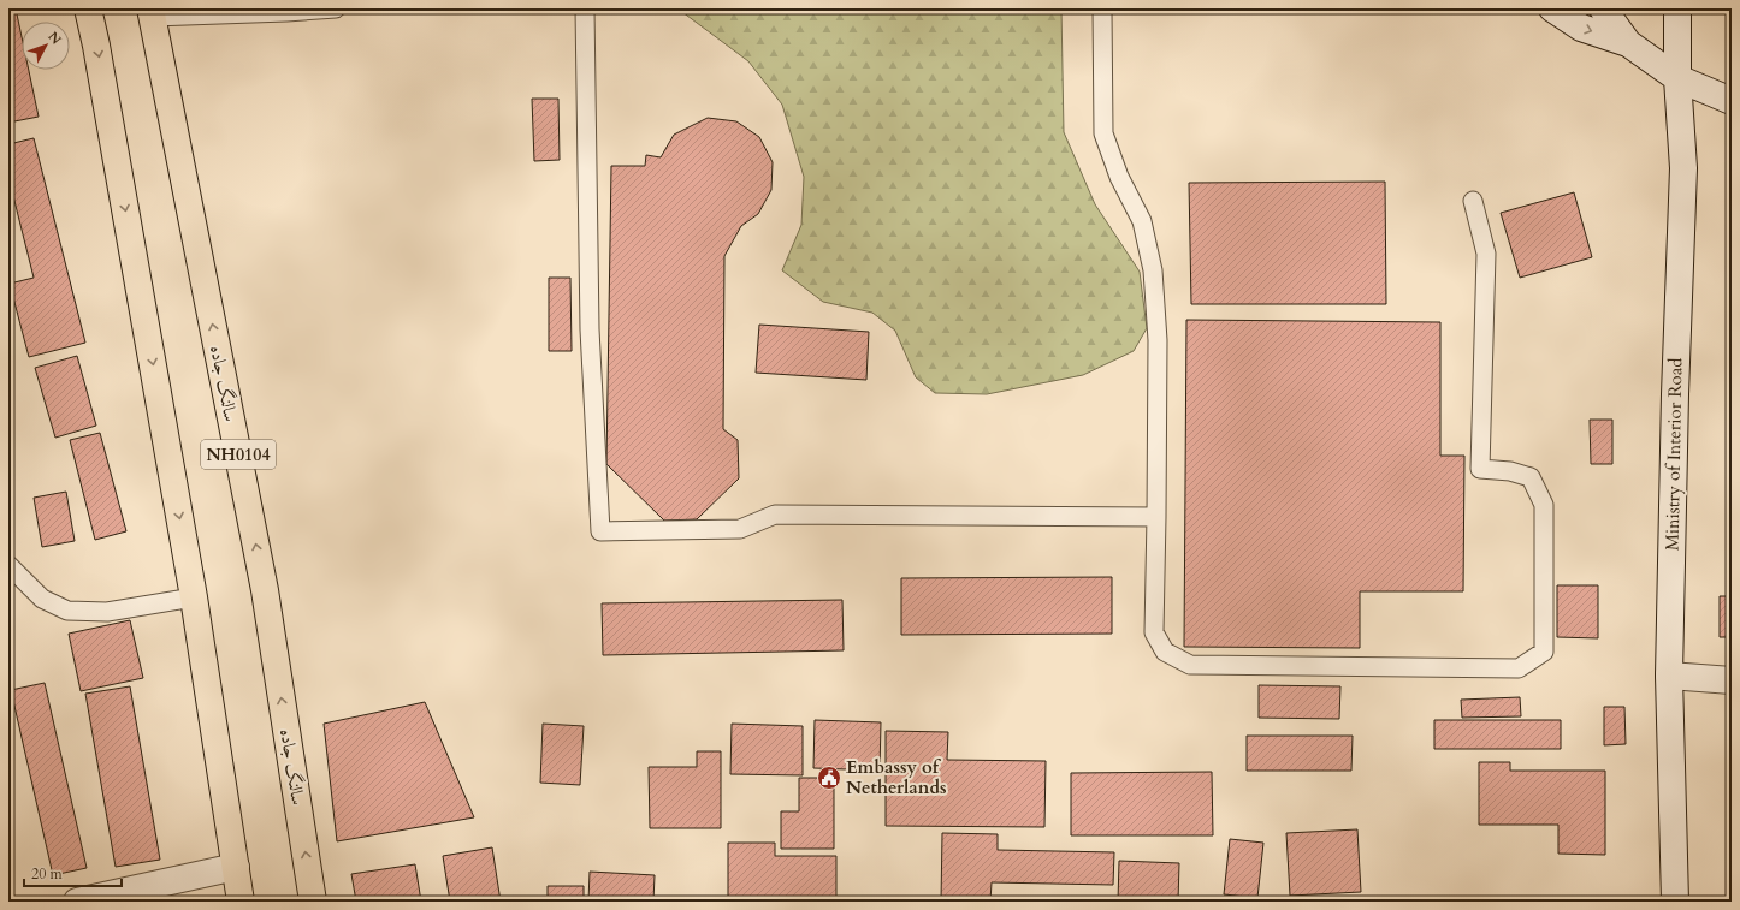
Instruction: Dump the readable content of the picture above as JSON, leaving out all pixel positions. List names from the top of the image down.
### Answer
{
  "streets": {
    "highway": ["سالنگ جاده", "NH0104"],
    "street": ["Ministry of Interior Road"]
  },
  "places": {
    "public building": ["Embassy of Netherlands"]
  },
  "scale_bar": "20 m",
  "north": "top right"
}
